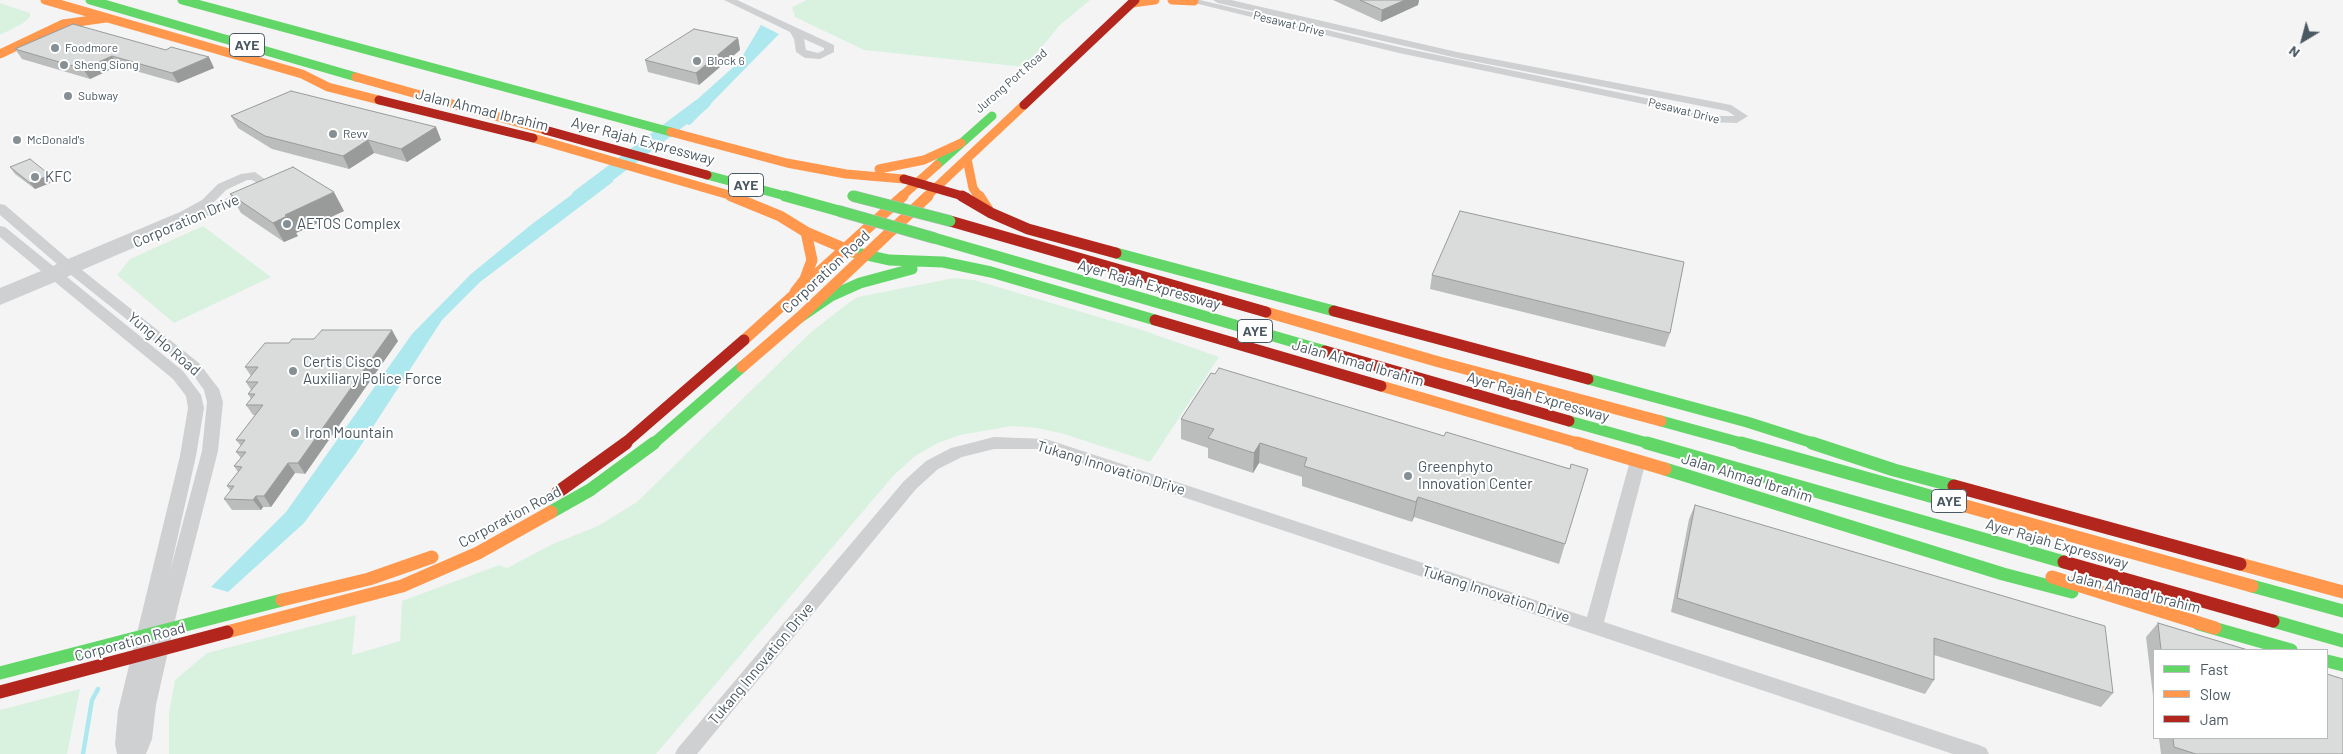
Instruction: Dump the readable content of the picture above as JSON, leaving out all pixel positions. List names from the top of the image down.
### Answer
{
  "streets": {
    "main road": [
      "AYE",
      "Jurong Port Road",
      "Jalan Ahmad Ibrahim",
      "Ayer Rajah Expressway",
      "Corporation Road"
    ],
    "street": [
      "Pesawat Drive",
      "Corporation Drive",
      "Yung Ho Road",
      "Tukang Innovation Drive"
    ]
  },
  "crossings": [
    ["Jurong Port Road", "Jalan Ahmad Ibrahim"],
    ["Jurong Port Road", "Corporation Road"],
    ["Jalan Ahmad Ibrahim", "Corporation Road"],
    ["Corporation Drive", "Yung Ho Road"],
    ["Corporation Road", "Yung Ho Road"]
  ],
  "places": [
    "Foodmore",
    "Block 6",
    "Sheng Siong",
    "Subway",
    "Revv",
    "McDonald's",
    "KFC",
    "AETOS Complex",
    "Certis Cisco Auxiliary Police Force",
    "Iron Mountain",
    "Greenphyto Innovation Center"
  ],
  "legend": ["Fast", "Slow", "Jam"],
  "north": "bottom left"
}
